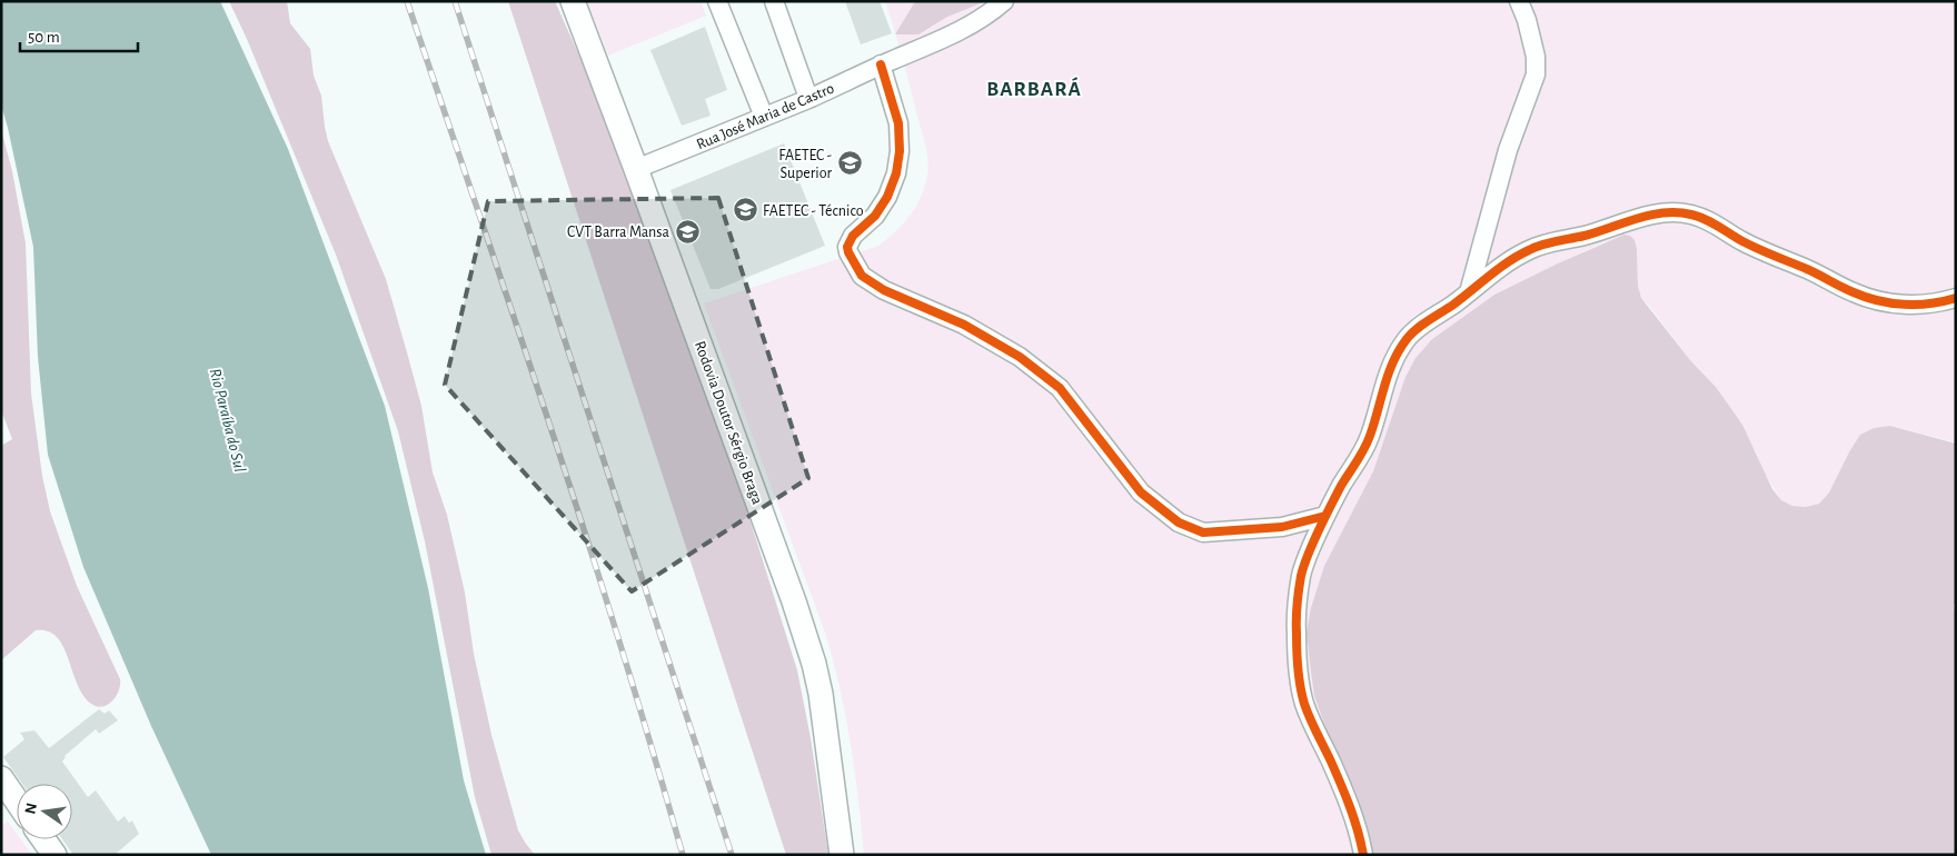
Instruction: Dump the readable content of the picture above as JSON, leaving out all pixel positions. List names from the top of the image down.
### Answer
{
  "streets": {
    "main road": ["Rodovia Doutor Sérgio Braga"],
    "street": ["Rua José Maria de Castro"]
  },
  "crossings": [
    ["Rua José Maria de Castro", "Rodovia Doutor Sérgio Braga"]
  ],
  "districts": ["BARBARÁ"],
  "water": ["Rio Paraíba do Sul"],
  "places": {
    "school or university": ["FAETEC - Superior", "FAETEC - Técnico", "CVT Barra Mansa"]
  },
  "scale_bar": "50 m",
  "north": "left"
}
